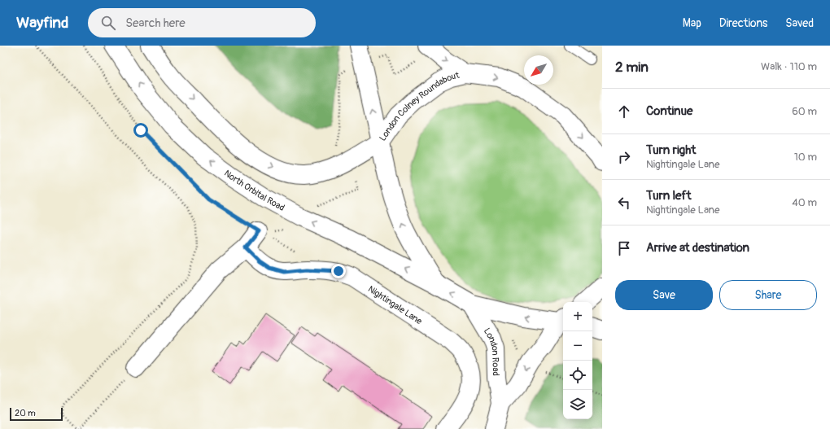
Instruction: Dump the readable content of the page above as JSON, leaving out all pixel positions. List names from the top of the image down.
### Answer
{
  "streets": {
    "main road": [
      "London Colney Roundabout",
      "North Orbital Road",
      "Nightingale Lane",
      "London Road"
    ]
  },
  "crossings": [
    ["London Colney Roundabout", "North Orbital Road"]
  ],
  "one_way": ["North Orbital Road", "London Road"],
  "scale_bar": "20 m",
  "north": "bottom left",
  "page": {
    "header": "Wayfind",
    "search": "Search here",
    "nav": ["Map", "Directions", "Saved"],
    "heading": ["2 min", "Walk · 110 m"],
    "list": [
      ["Continue", "60 m"],
      ["Turn right", "Nightingale Lane", "10 m"],
      ["Turn left", "Nightingale Lane", "40 m"],
      "Arrive at destination"
    ],
    "buttons": ["Save", "Share"],
    "map_buttons": ["+", "−"],
    "scale": "20 m"
  }
}
